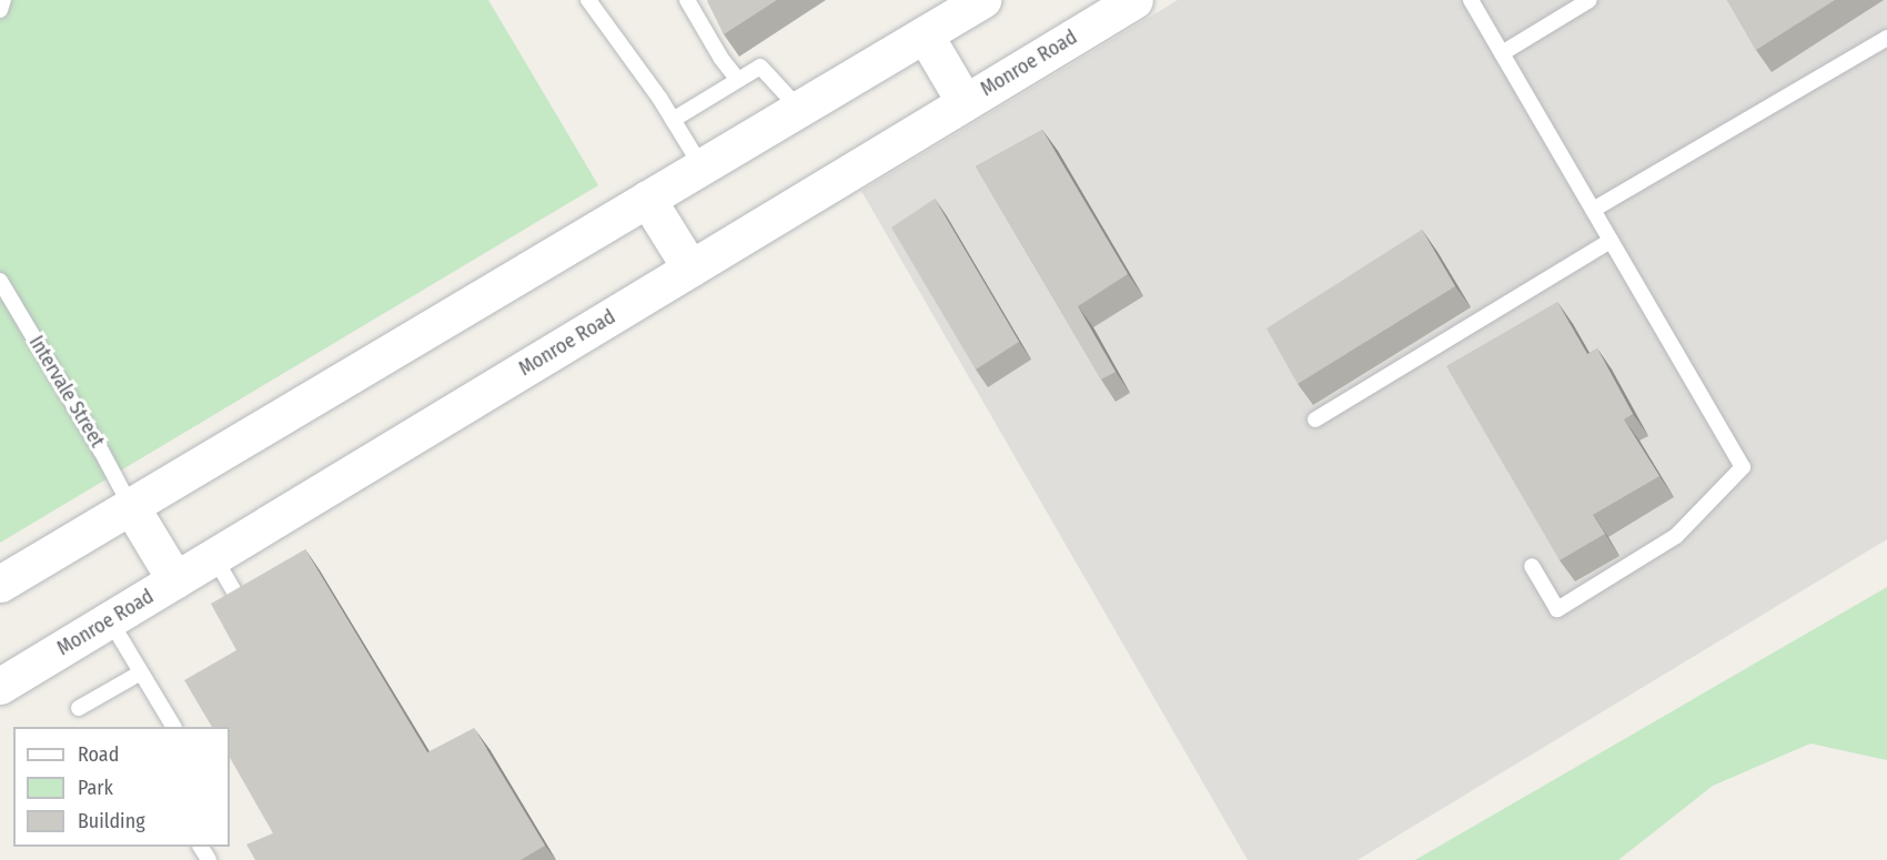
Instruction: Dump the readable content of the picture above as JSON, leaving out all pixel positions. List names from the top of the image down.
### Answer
{
  "streets": {
    "main road": ["Monroe Road"],
    "lane": ["Intervale Street"]
  },
  "legend": ["Road", "Park", "Building"]
}
